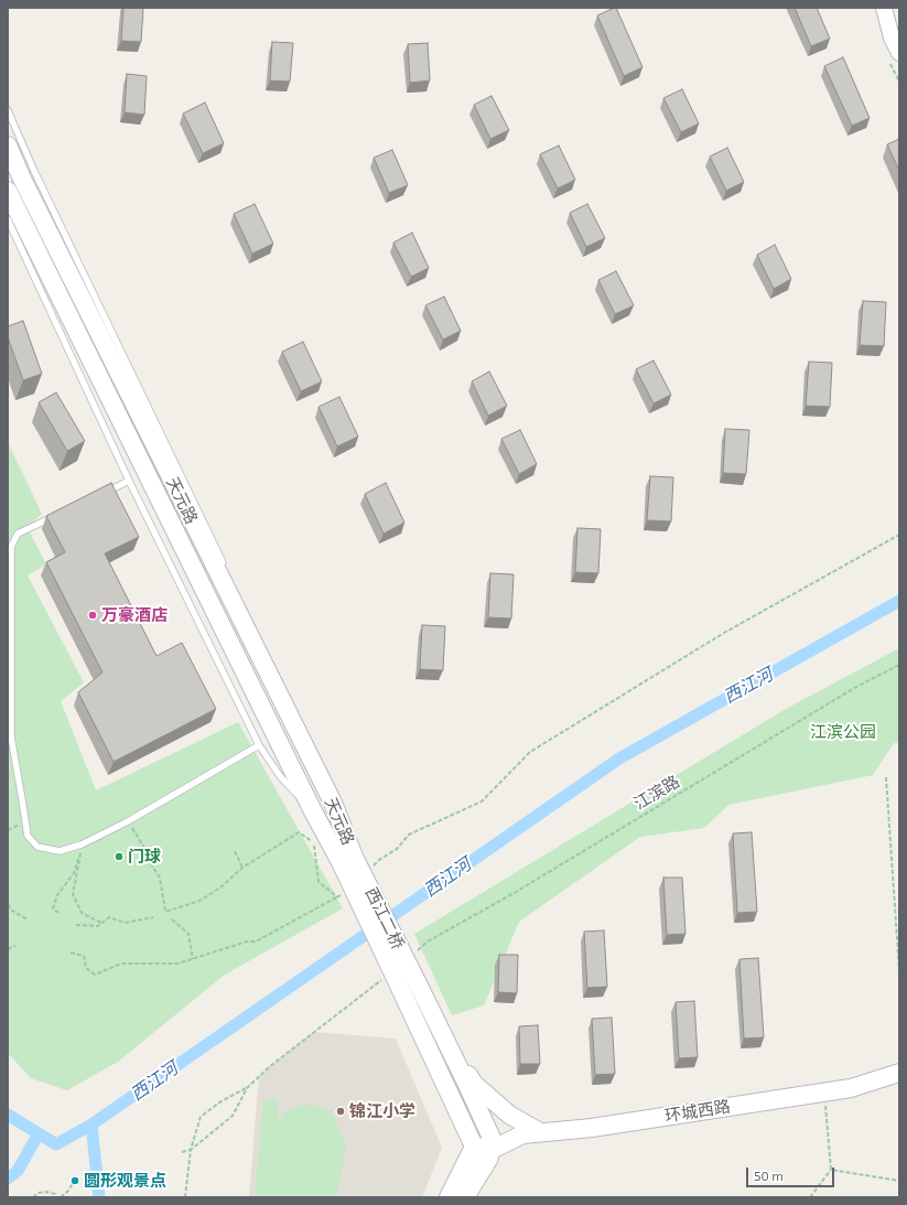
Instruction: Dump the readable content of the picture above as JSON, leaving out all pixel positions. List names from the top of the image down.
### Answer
{
  "streets": {
    "main road": ["天元路", "西江二桥", "环城西路"],
    "path": ["江滨路"]
  },
  "crossings": [
    ["天元路", "西江二桥"]
  ],
  "water": ["西江河"],
  "parks": ["江滨公园"],
  "places": [
    "万豪酒店",
    "门球",
    "锦江小学",
    "圆形观景点"
  ],
  "scale_bar": "50 m"
}
